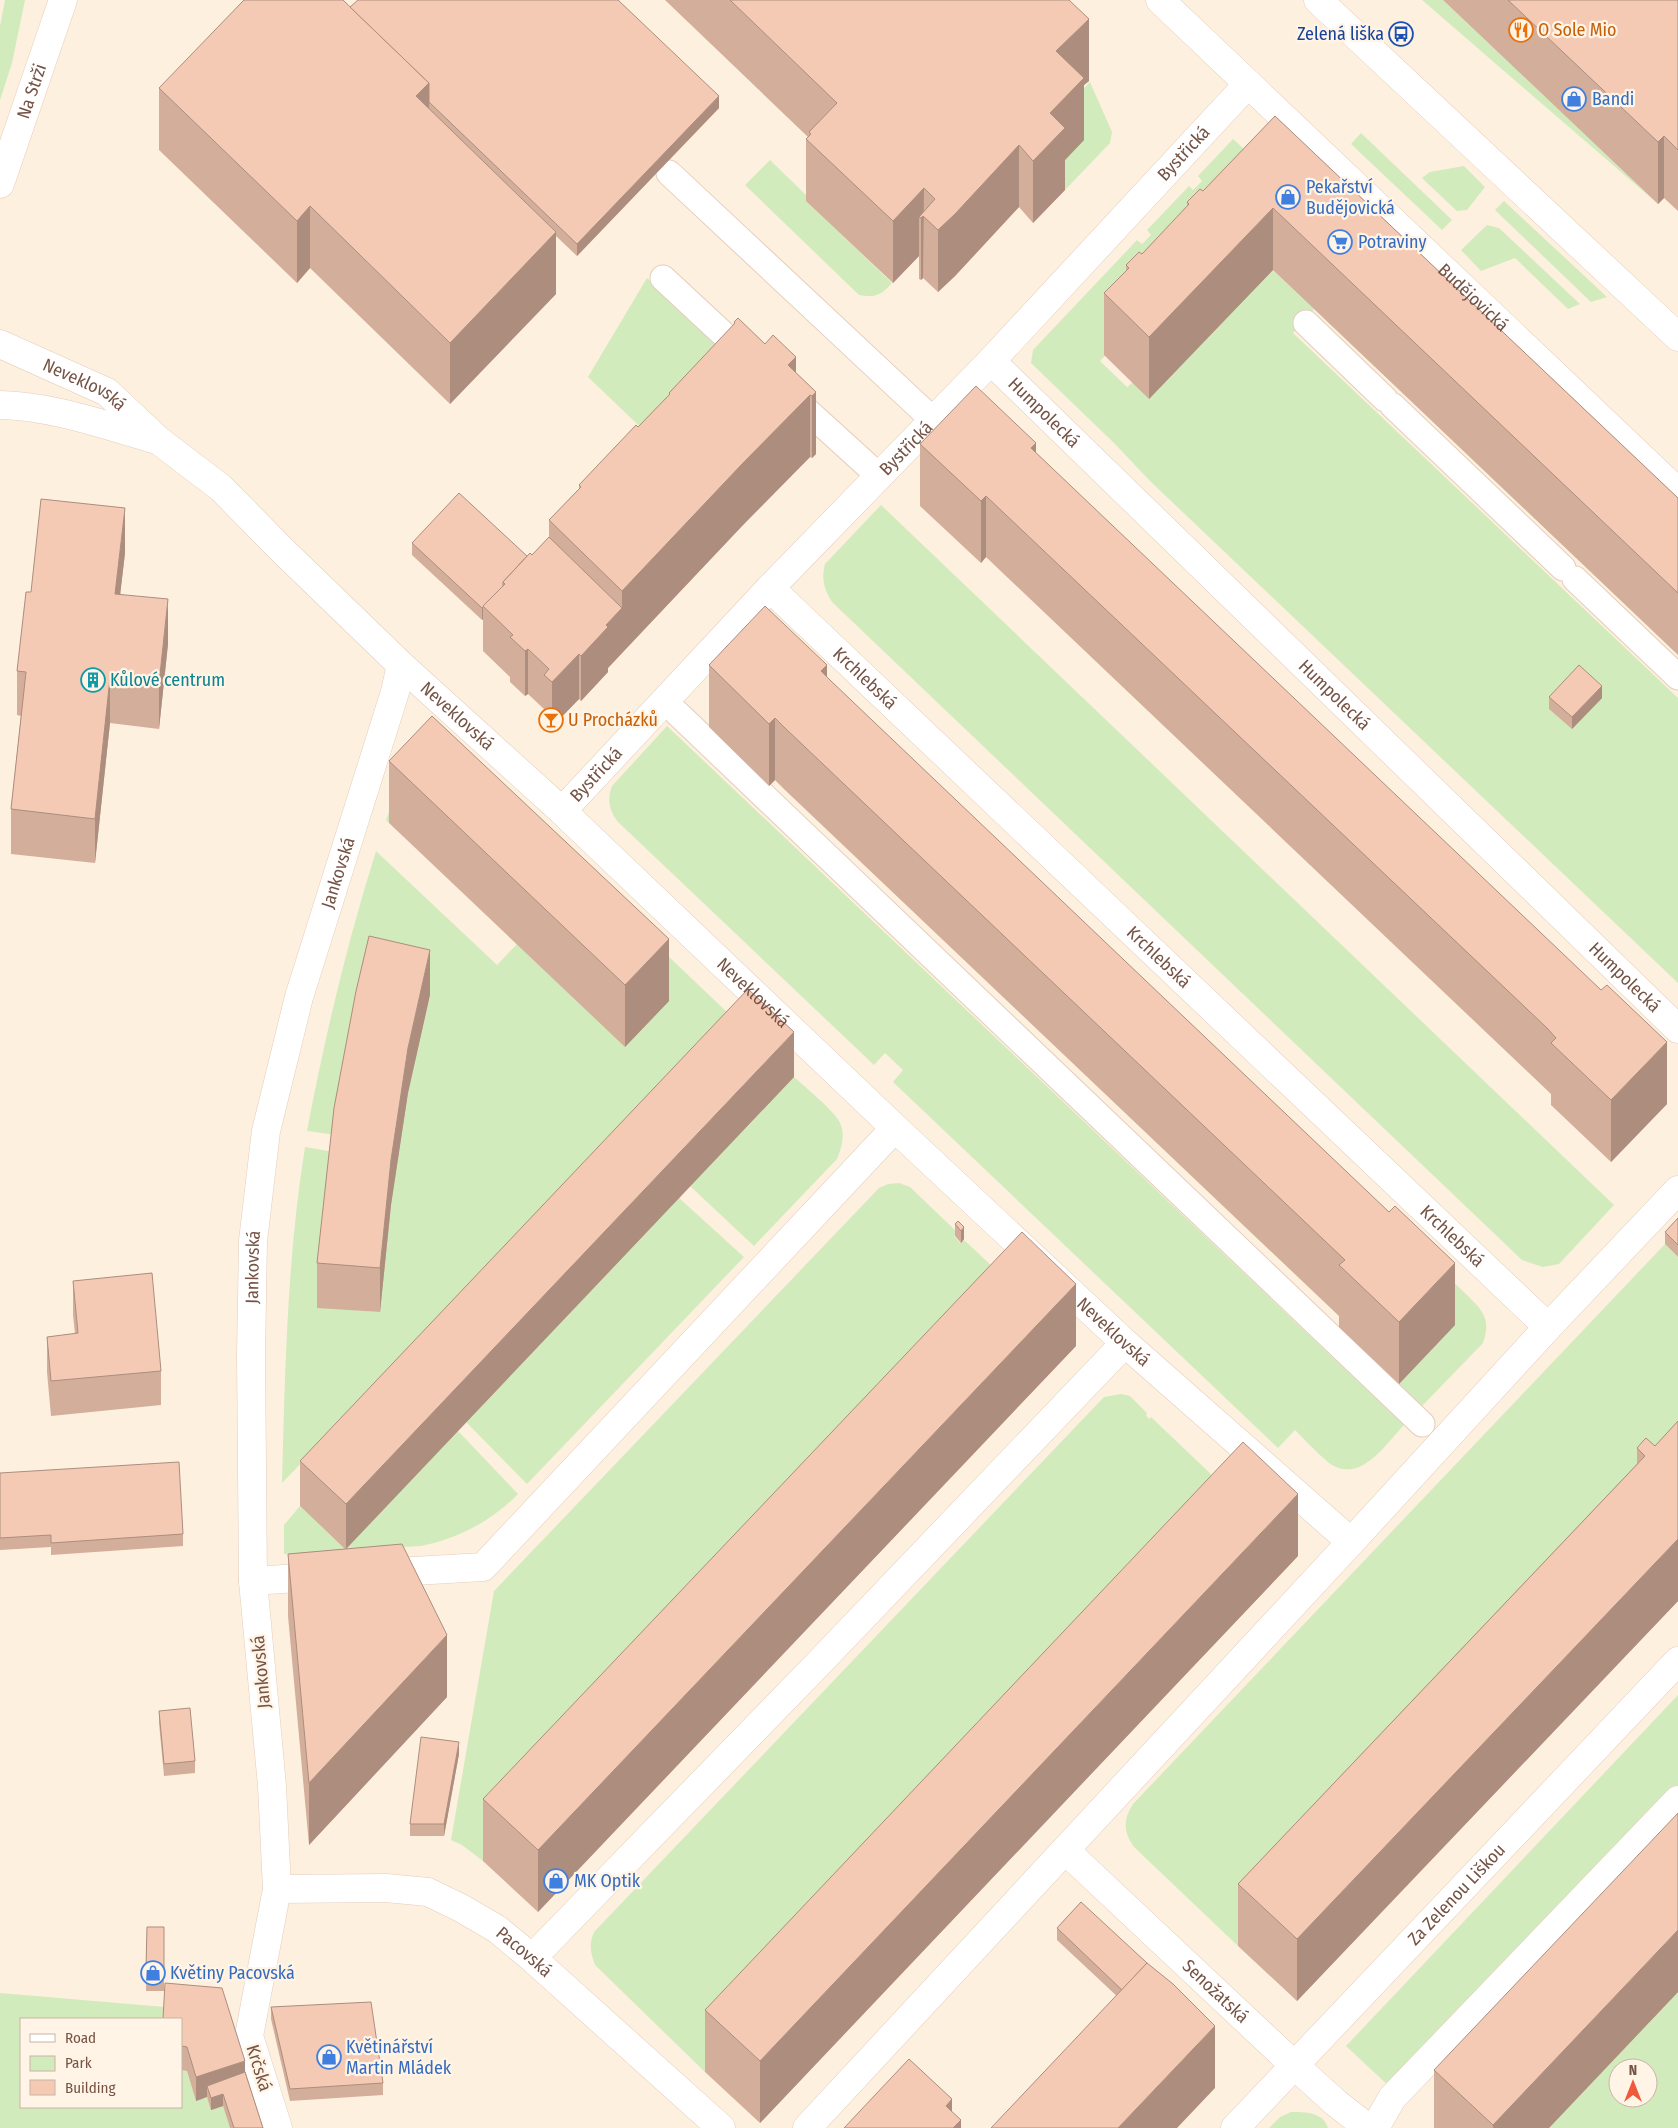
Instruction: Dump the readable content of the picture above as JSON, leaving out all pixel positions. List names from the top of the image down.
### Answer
{
  "streets": {
    "street": [
      "Na Strži",
      "Bystřická",
      "Budějovická",
      "Neveklovská",
      "Humpolecká",
      "Krchlebská",
      "Jankovská",
      "Za Zelenou Liškou",
      "Pacovská",
      "Senožatská",
      "Krčská"
    ]
  },
  "crossings": [
    ["Bystřická", "Budějovická"],
    ["Bystřická", "Neveklovská"],
    ["Bystřická", "Humpolecká"],
    ["Bystřická", "Krchlebská"],
    ["Neveklovská", "Jankovská"],
    ["Jankovská", "Pacovská"],
    ["Jankovská", "Krčská"],
    ["Za Zelenou Liškou", "Senožatská"],
    ["Pacovská", "Krčská"]
  ],
  "places": {
    "restaurant": ["O Sole Mio"],
    "bus stop": ["Zelená liška"],
    "shop": [
      "Bandi",
      "Pekařství Budějovická",
      "MK Optik",
      "Květiny Pacovská",
      "Květinářství Martin Mládek"
    ],
    "supermarket": ["Potraviny"],
    "building": ["Kůlové centrum"],
    "bar": ["U Procházků"]
  },
  "legend": ["Road", "Park", "Building"],
  "north": "top"
}
